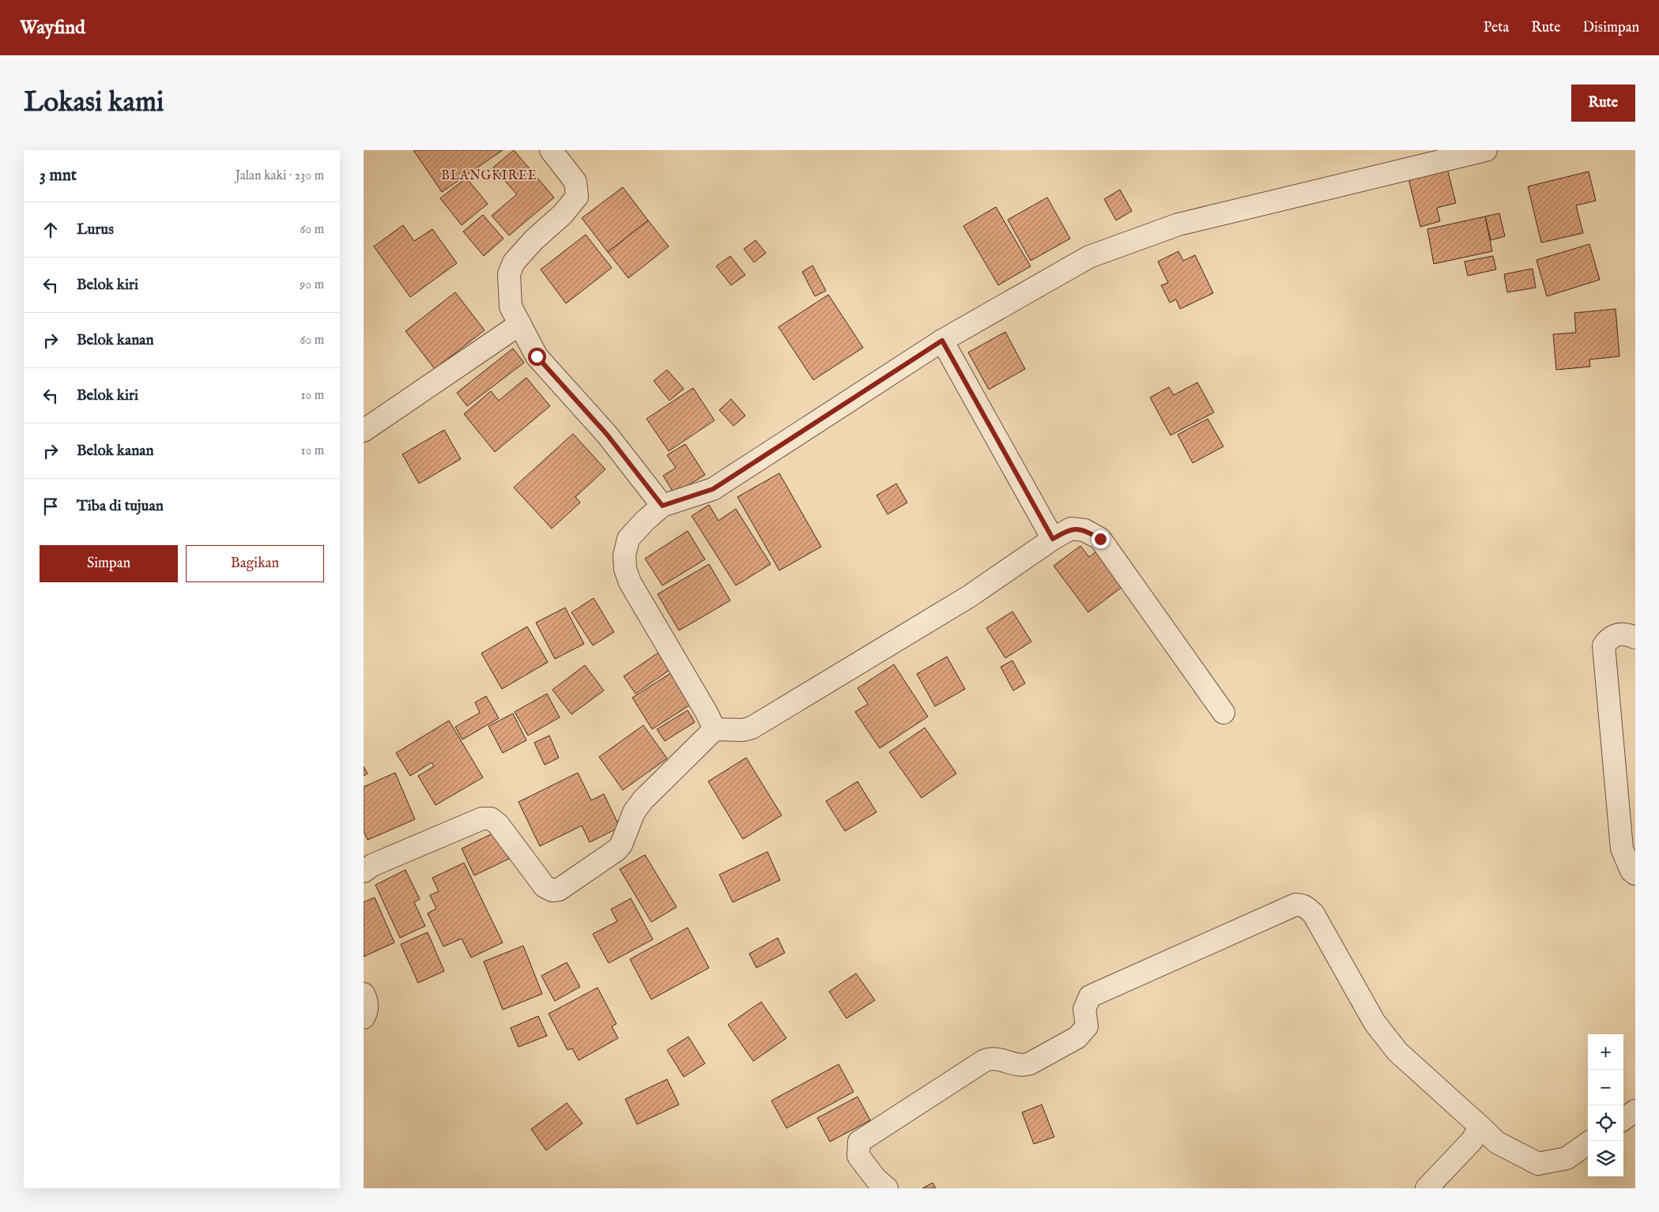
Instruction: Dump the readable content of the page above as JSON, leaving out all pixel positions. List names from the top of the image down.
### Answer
{
  "districts": ["BLANGKIREE"],
  "page": {
    "header": "Wayfind",
    "nav": ["Peta", "Rute", "Disimpan"],
    "buttons": [
      "Rute",
      ["Simpan", "Bagikan"]
    ],
    "title": "Lokasi kami",
    "heading": ["3 mnt", "Jalan kaki · 230 m"],
    "list": [
      ["Lurus", "60 m"],
      ["Belok kiri", "90 m"],
      ["Belok kanan", "60 m"],
      ["Belok kiri", "10 m"],
      ["Belok kanan", "10 m"],
      "Tiba di tujuan"
    ],
    "map_buttons": ["+", "−"]
  }
}
